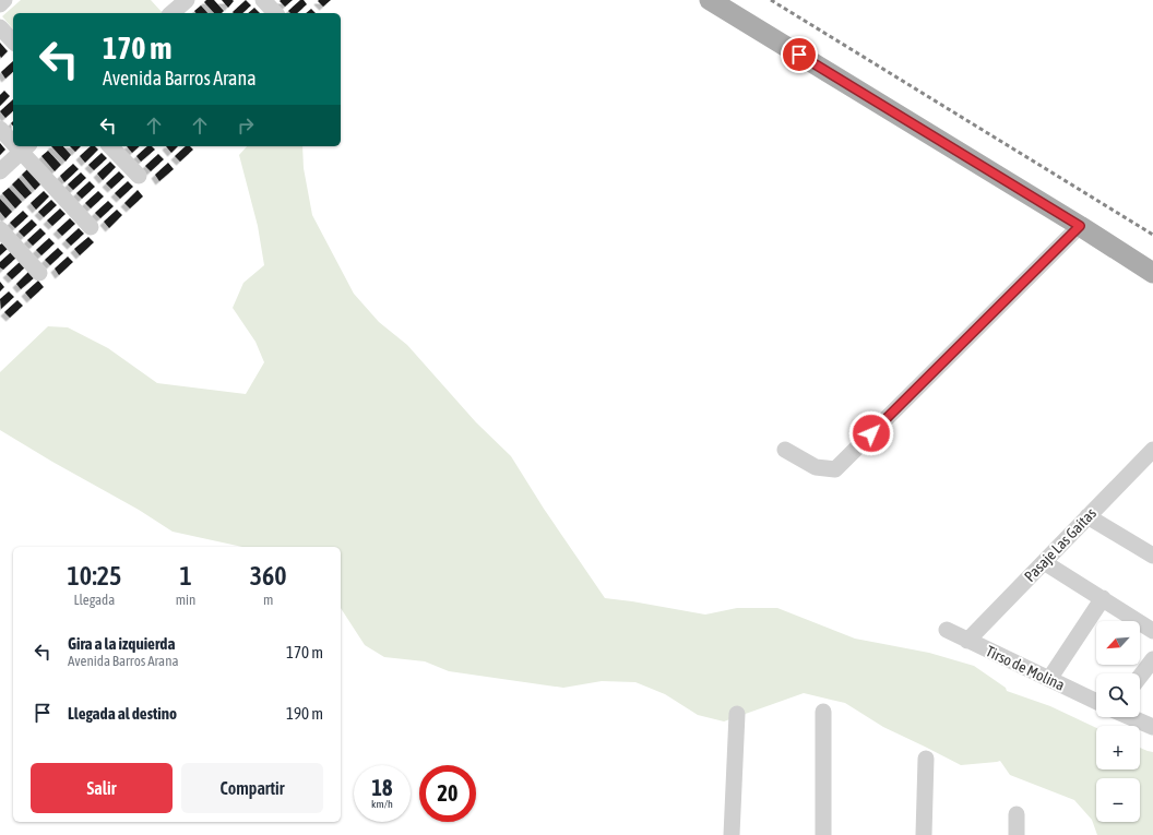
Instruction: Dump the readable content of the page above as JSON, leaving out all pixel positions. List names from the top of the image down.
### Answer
{
  "streets": {
    "street": ["Pasaje Las Gaitas", "Tirso de Molina"]
  },
  "crossings": [
    ["Pasaje Las Gaitas", "Tirso de Molina"]
  ],
  "north": "bottom left",
  "page": {
    "turn": ["170 m", "Avenida Barros Arana"],
    "eta": [
      "10:25",
      "Llegada",
      "1",
      "min",
      "360",
      "m"
    ],
    "map_buttons": ["+", "−"],
    "list": [
      {
        "name": "Gira a la izquierda",
        "note": "Avenida Barros Arana",
        "value": "170 m"
      },
      {
        "name": "Llegada al destino",
        "value": "190 m"
      }
    ],
    "buttons": ["Salir", "Compartir"],
    "speed": "18 km/h",
    "limit": "20"
  }
}
